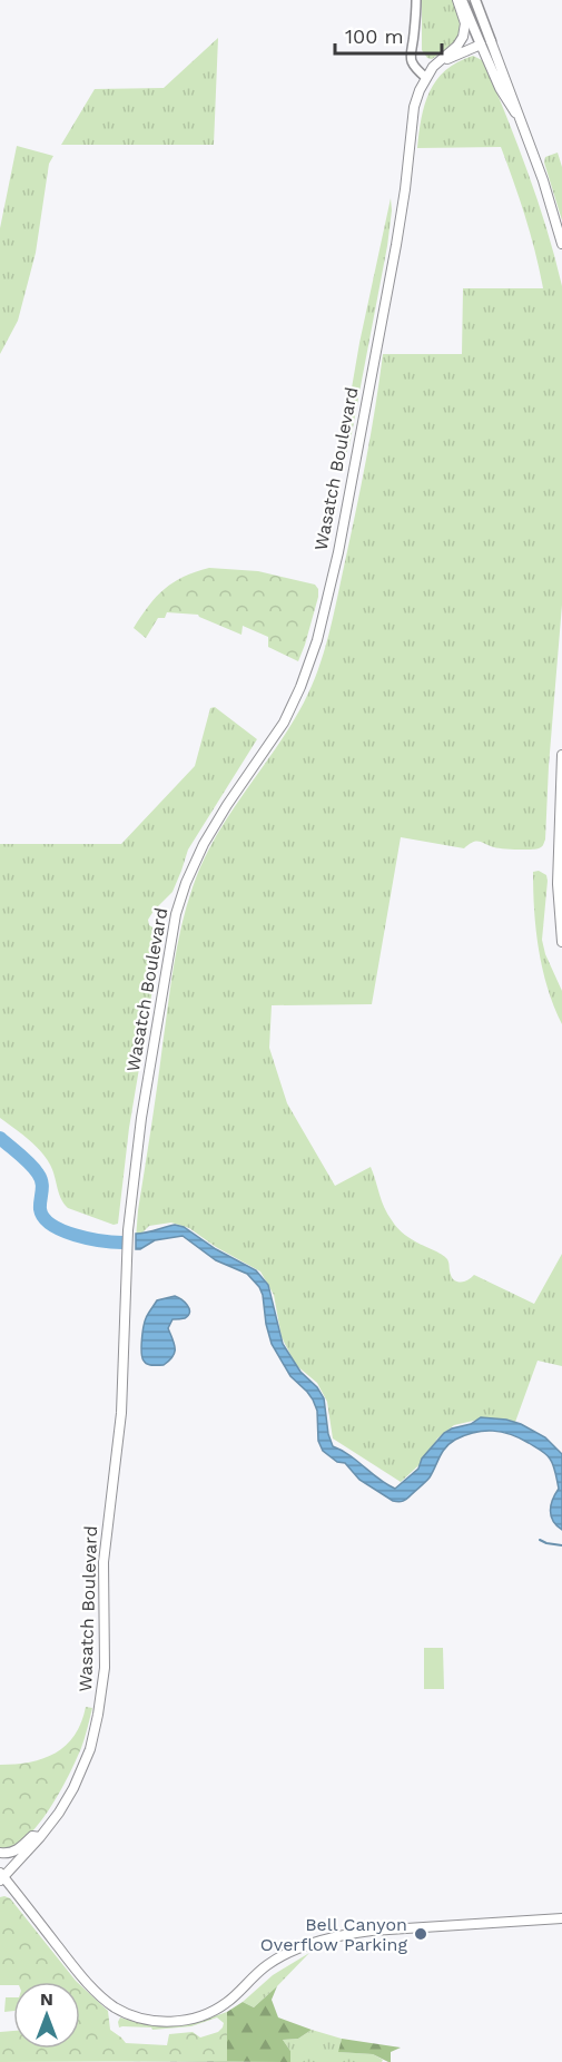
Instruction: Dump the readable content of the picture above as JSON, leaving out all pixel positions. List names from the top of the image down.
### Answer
{
  "streets": {
    "main road": ["Wasatch Boulevard"]
  },
  "places": ["Bell Canyon Overflow Parking"],
  "scale_bar": "100 m",
  "north": "top"
}
